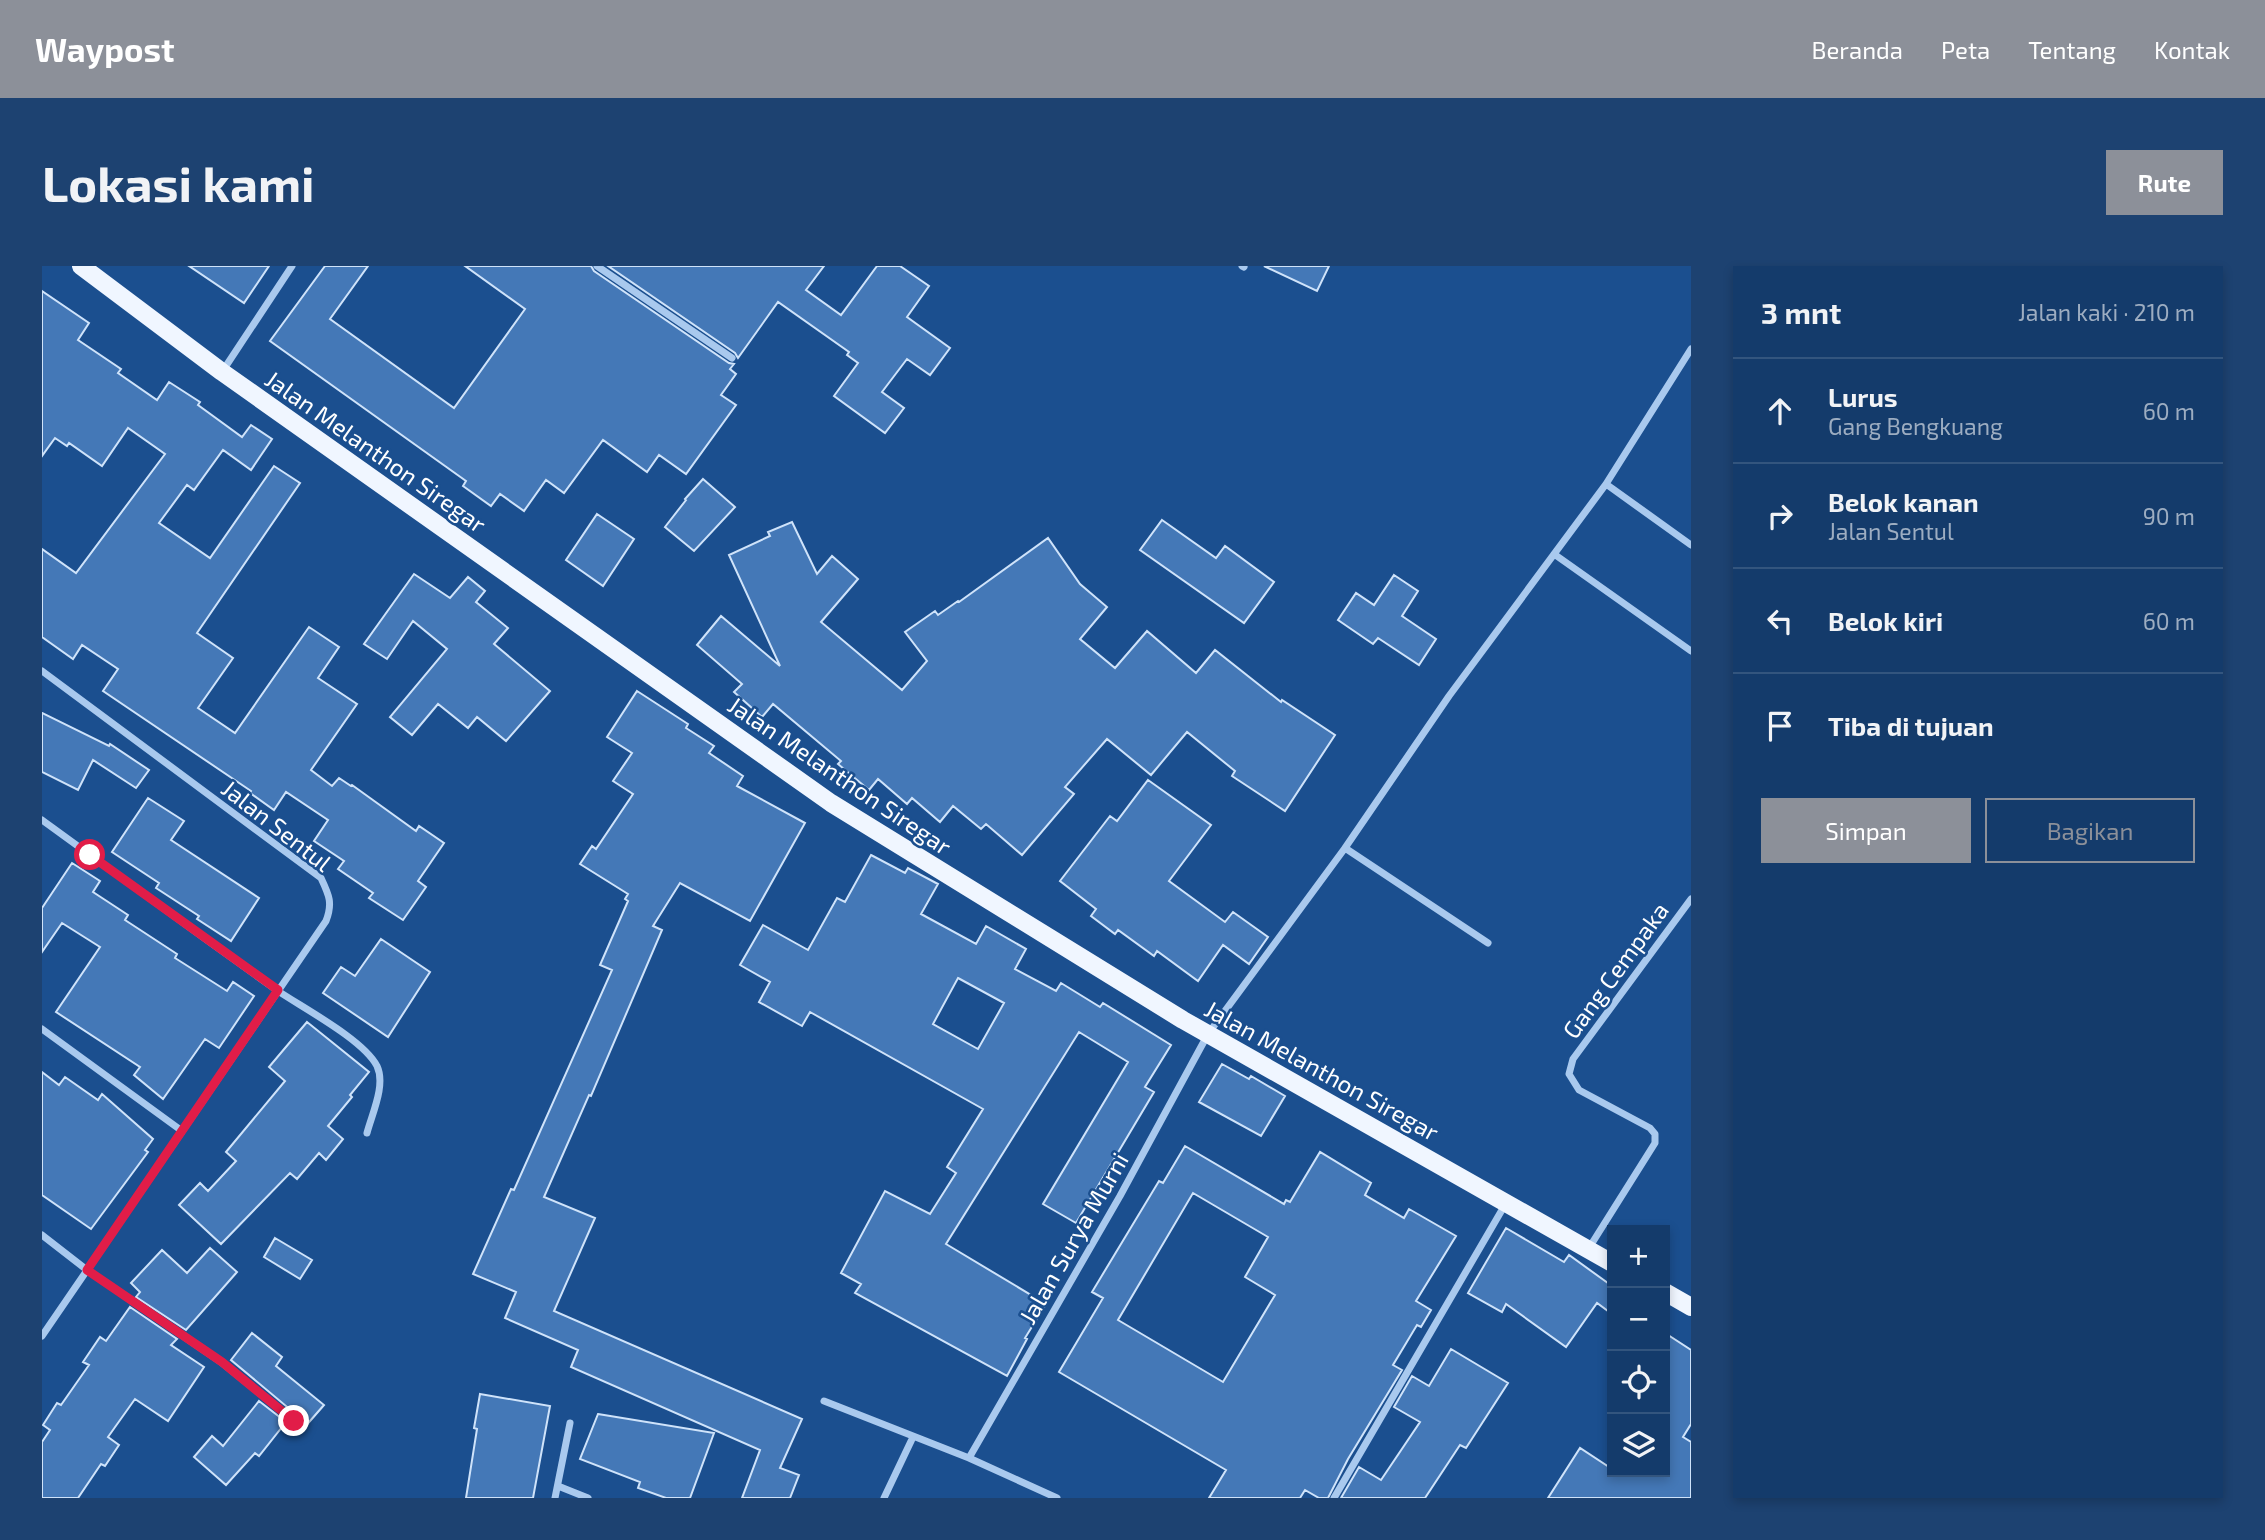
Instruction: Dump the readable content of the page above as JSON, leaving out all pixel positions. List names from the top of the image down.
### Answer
{
  "streets": {
    "main road": ["Jalan Melanthon Siregar"],
    "street": ["Jalan Sentul", "Gang Cempaka", "Jalan Surya Murni"]
  },
  "crossings": [
    ["Jalan Melanthon Siregar", "Gang Cempaka"],
    ["Jalan Melanthon Siregar", "Jalan Surya Murni"]
  ],
  "page": {
    "header": "Waypost",
    "nav": [
      "Beranda",
      "Peta",
      "Tentang",
      "Kontak"
    ],
    "buttons": [
      "Rute",
      ["Simpan", "Bagikan"]
    ],
    "title": "Lokasi kami",
    "heading": ["3 mnt", "Jalan kaki · 210 m"],
    "list": [
      ["Lurus", "Gang Bengkuang", "60 m"],
      ["Belok kanan", "Jalan Sentul", "90 m"],
      ["Belok kiri", "60 m"],
      "Tiba di tujuan"
    ],
    "map_buttons": ["+", "−"]
  }
}
